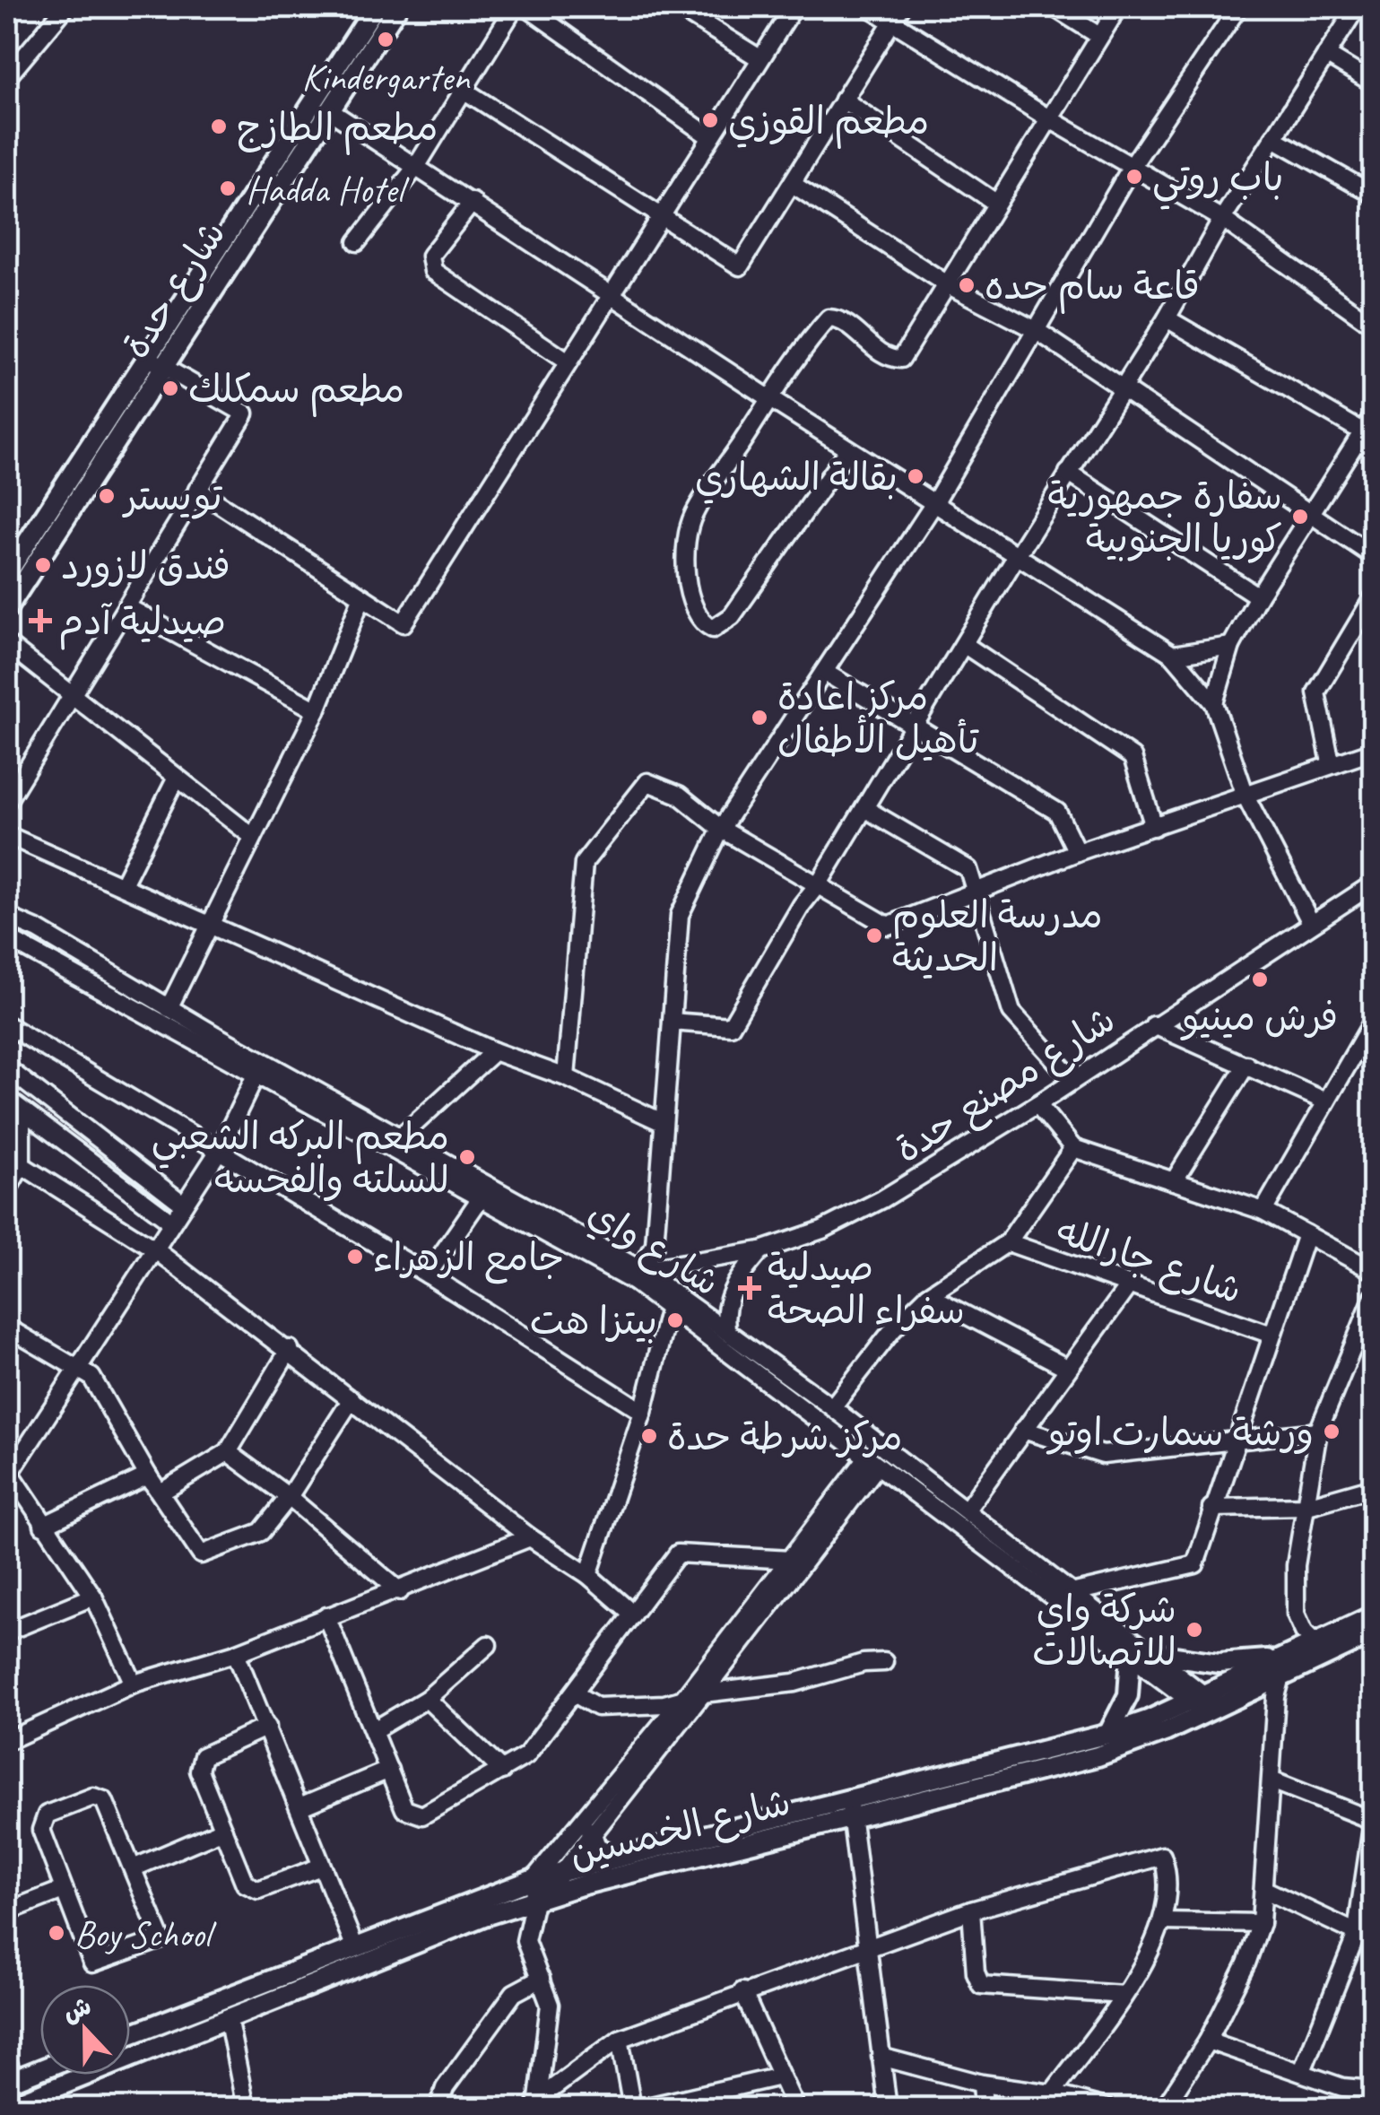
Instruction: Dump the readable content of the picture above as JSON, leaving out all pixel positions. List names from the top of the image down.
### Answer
{
  "streets": {
    "main road": ["شارع حدة", "شارع الخمسين"],
    "street": ["شارع مصنع حدة", "شارع واي", "شارع جارالله"]
  },
  "crossings": [
    ["شارع مصنع حدة", "شارع واي"],
    ["شارع واي", "شارع جارالله"],
    ["شارع واي", "شارع الخمسين"]
  ],
  "places": {
    "other": [
      "Kindergarten",
      "مطعم القوزي",
      "مطعم الطازج",
      "باب روتي",
      "Hadda Hotel",
      "قاعة سام حده",
      "مطعم سمكلك",
      "بقالة الشهاري",
      "تويستر",
      "سفارة جمهورية كوريا الجنوبية",
      "فندق لازورد",
      "مركز اعادة تأهيل الأطفال",
      "مدرسة العلوم الحديثة",
      "فرش مينيو",
      "مطعم البركه الشعبي للسلته والفحسه",
      "جامع الزهراء",
      "بيتزا هت",
      "ورشة سمارت اوتو",
      "مركز شرطة حدة",
      "شركة واي للاتصالات",
      "Boy School"
    ],
    "health": ["صيدلية آدم", "صيدلية سفراء الصحة"]
  },
  "north": "top"
}
